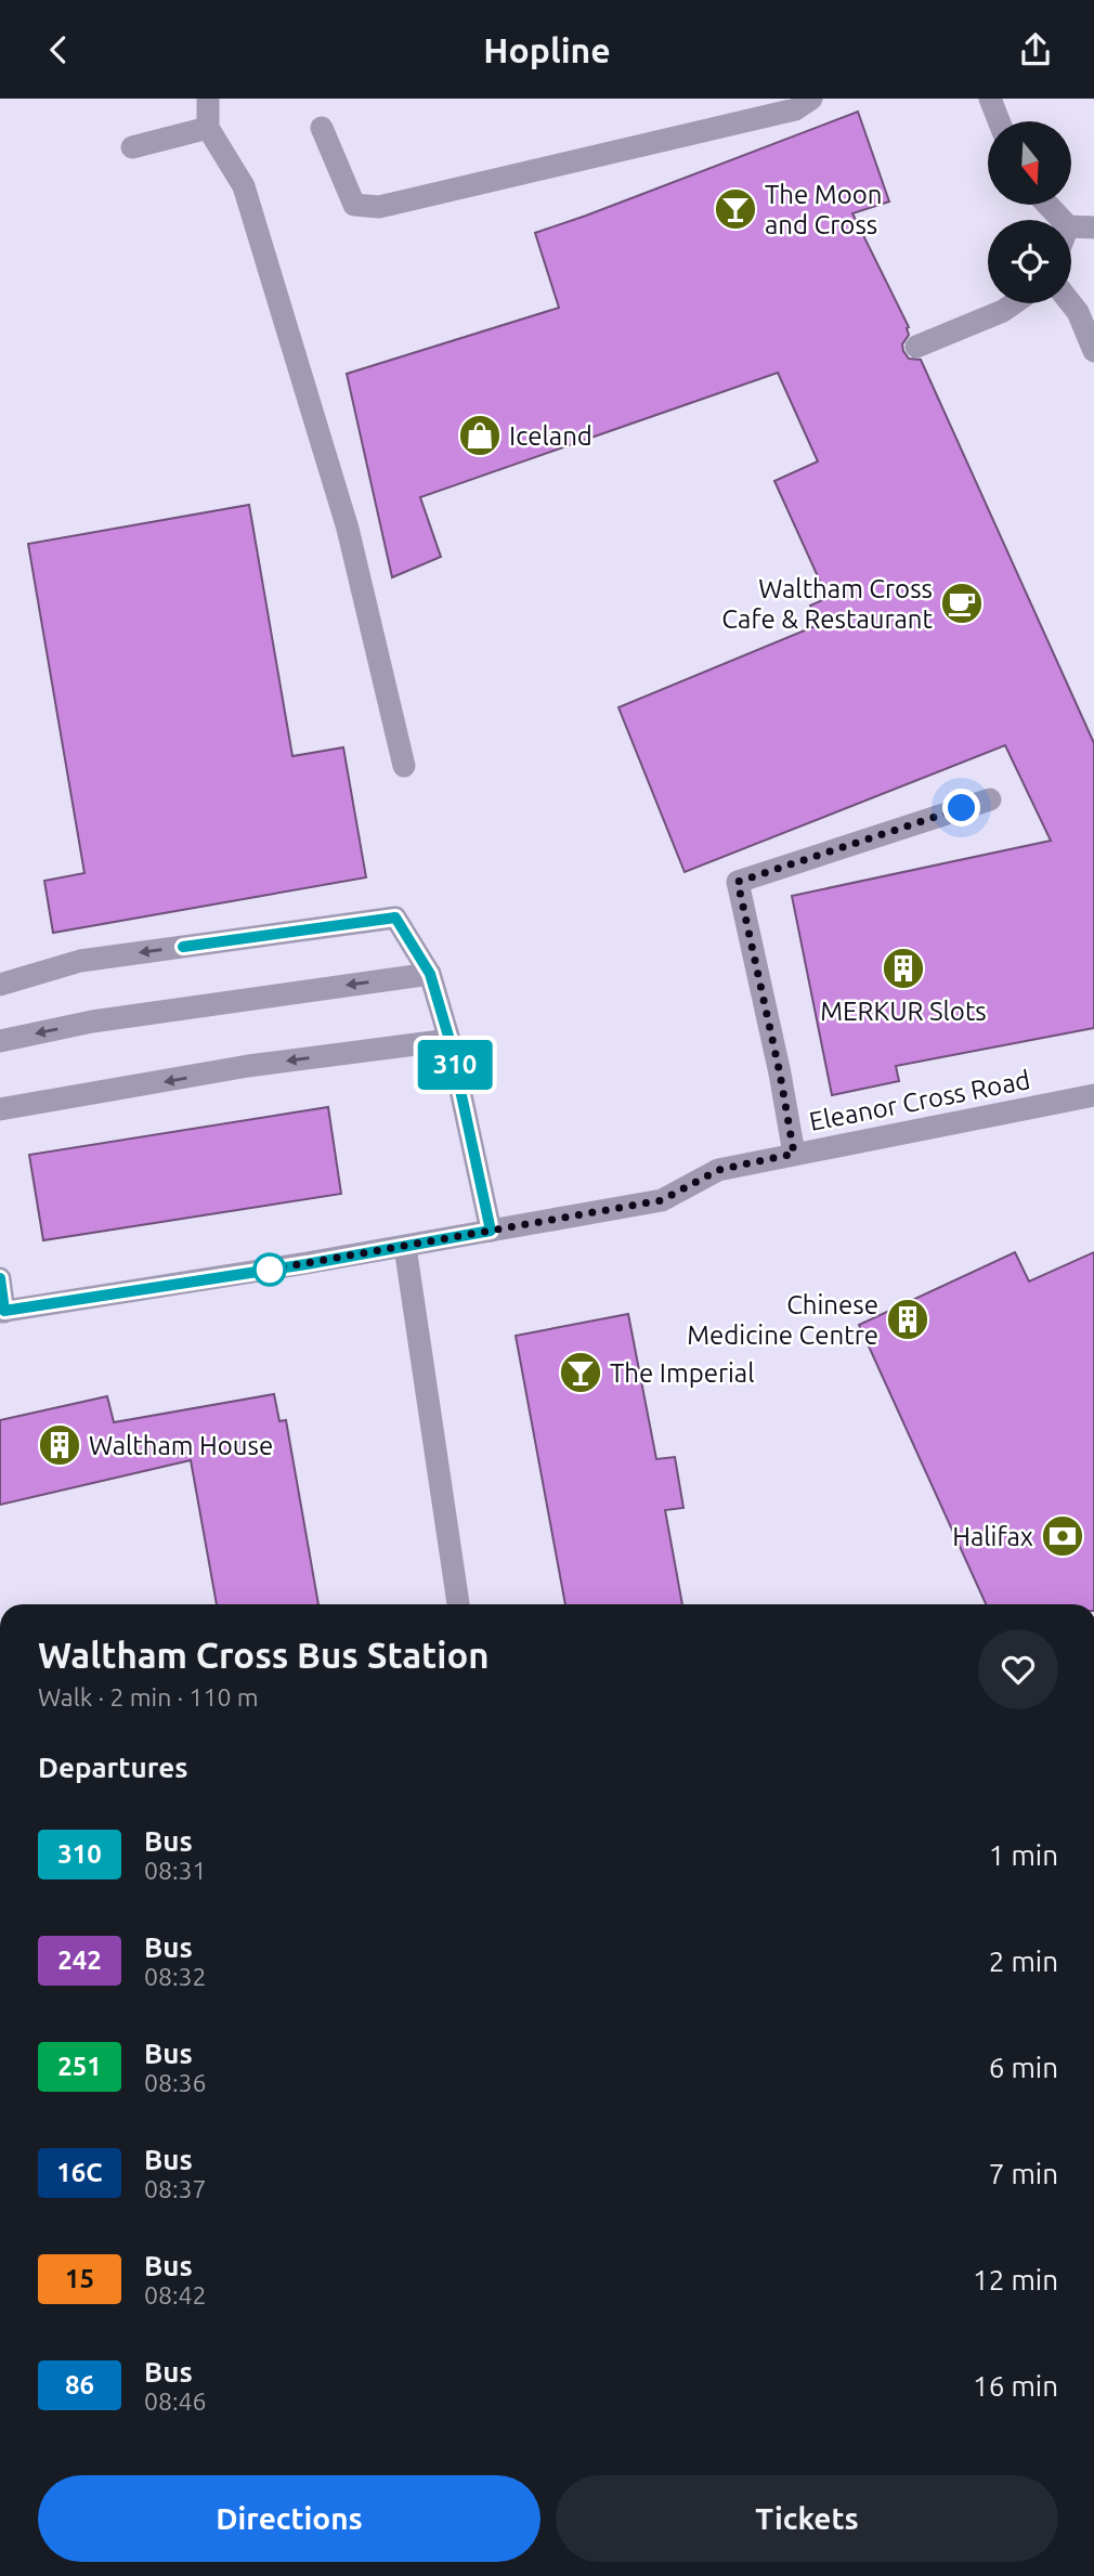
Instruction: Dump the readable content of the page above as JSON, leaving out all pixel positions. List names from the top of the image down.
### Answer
{
  "streets": {
    "street": ["Eleanor Cross Road"]
  },
  "places": {
    "bar": ["The Moon and Cross", "The Imperial"],
    "shop": ["Iceland"],
    "cafe": ["Waltham Cross Cafe & Restaurant"],
    "building": ["MERKUR Slots", "Chinese Medicine Centre", "Waltham House"],
    "bank": ["Halifax"]
  },
  "lines": ["bus line 310"],
  "north": "bottom",
  "page": {
    "header": "Hopline",
    "on_map": "310",
    "heading": [
      ["Waltham Cross Bus Station", "Walk · 2 min · 110 m"],
      "Departures"
    ],
    "list": [
      {
        "mark": "310",
        "name": "Bus",
        "note": "08:31",
        "value": "1 min"
      },
      {
        "mark": "242",
        "name": "Bus",
        "note": "08:32",
        "value": "2 min"
      },
      {
        "mark": "251",
        "name": "Bus",
        "note": "08:36",
        "value": "6 min"
      },
      {
        "mark": "16C",
        "name": "Bus",
        "note": "08:37",
        "value": "7 min"
      },
      {
        "mark": "15",
        "name": "Bus",
        "note": "08:42",
        "value": "12 min"
      },
      {
        "mark": "86",
        "name": "Bus",
        "note": "08:46",
        "value": "16 min"
      }
    ],
    "buttons": ["Directions", "Tickets"]
  }
}
